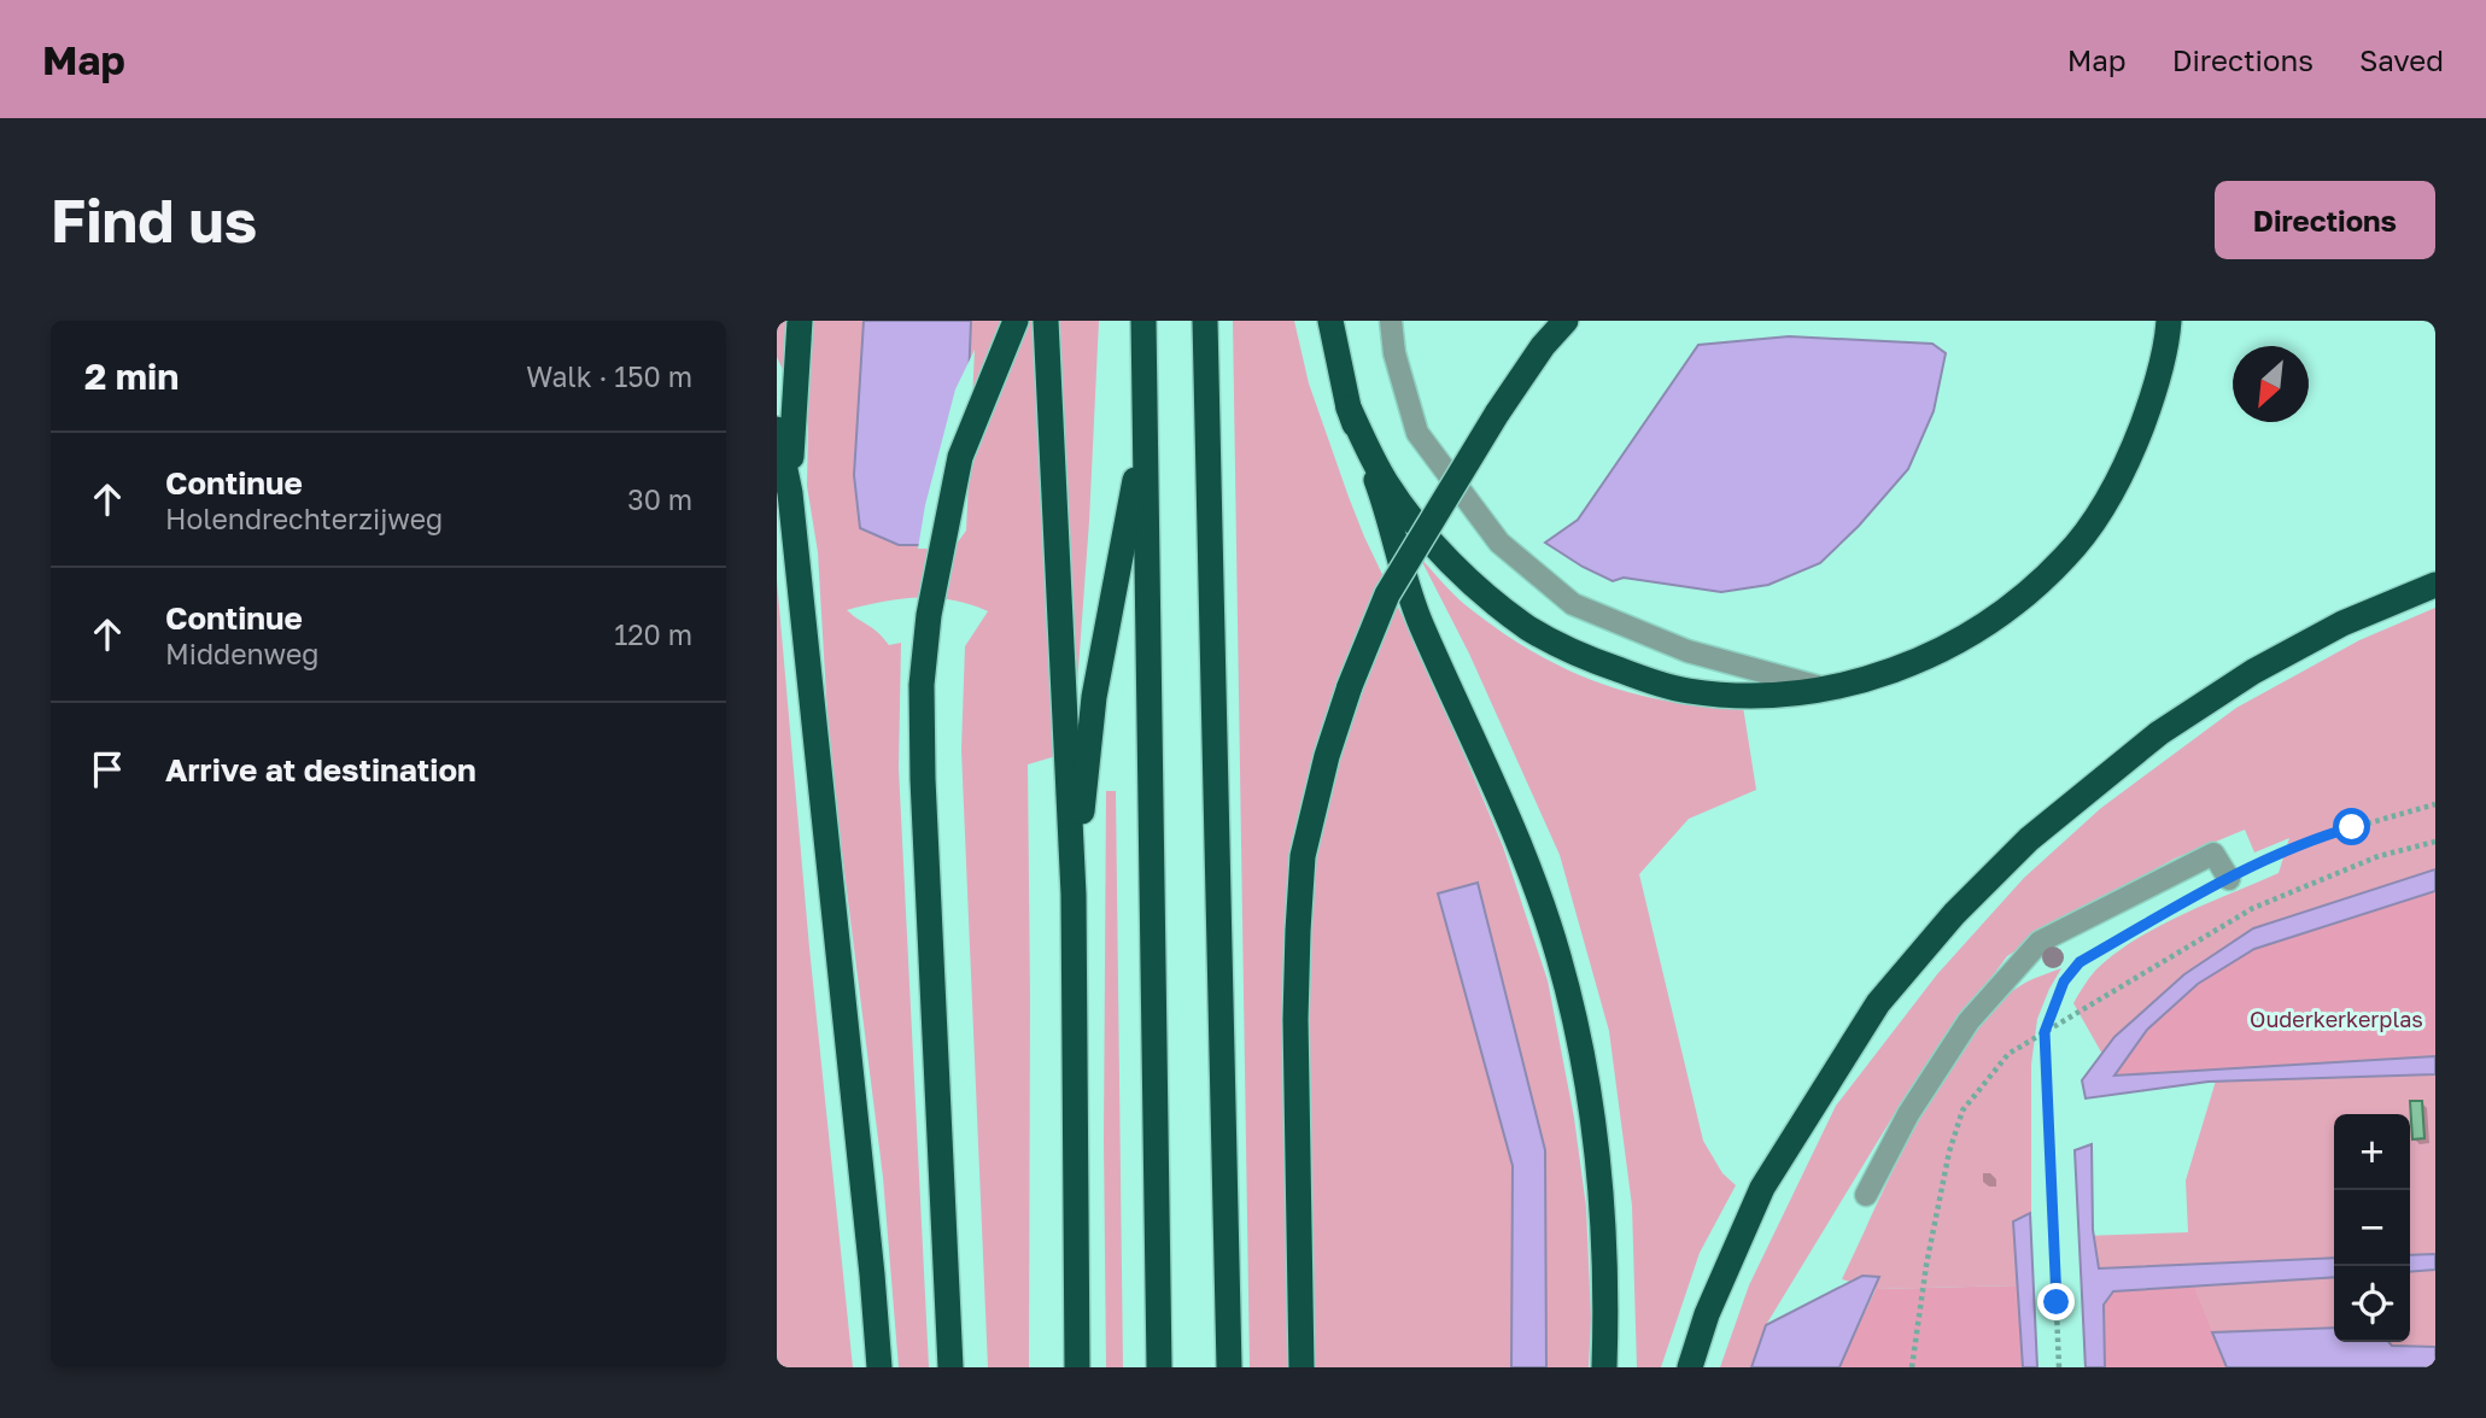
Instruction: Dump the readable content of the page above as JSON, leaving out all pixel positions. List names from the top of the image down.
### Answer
{
  "parks": ["Ouderkerkerplas"],
  "north": "bottom left",
  "page": {
    "header": "Map",
    "nav": ["Map", "Directions", "Saved"],
    "buttons": "Directions",
    "title": "Find us",
    "heading": ["2 min", "Walk · 150 m"],
    "list": [
      ["Continue", "Holendrechterzijweg", "30 m"],
      ["Continue", "Middenweg", "120 m"],
      "Arrive at destination"
    ],
    "map_buttons": ["+", "−"]
  }
}
